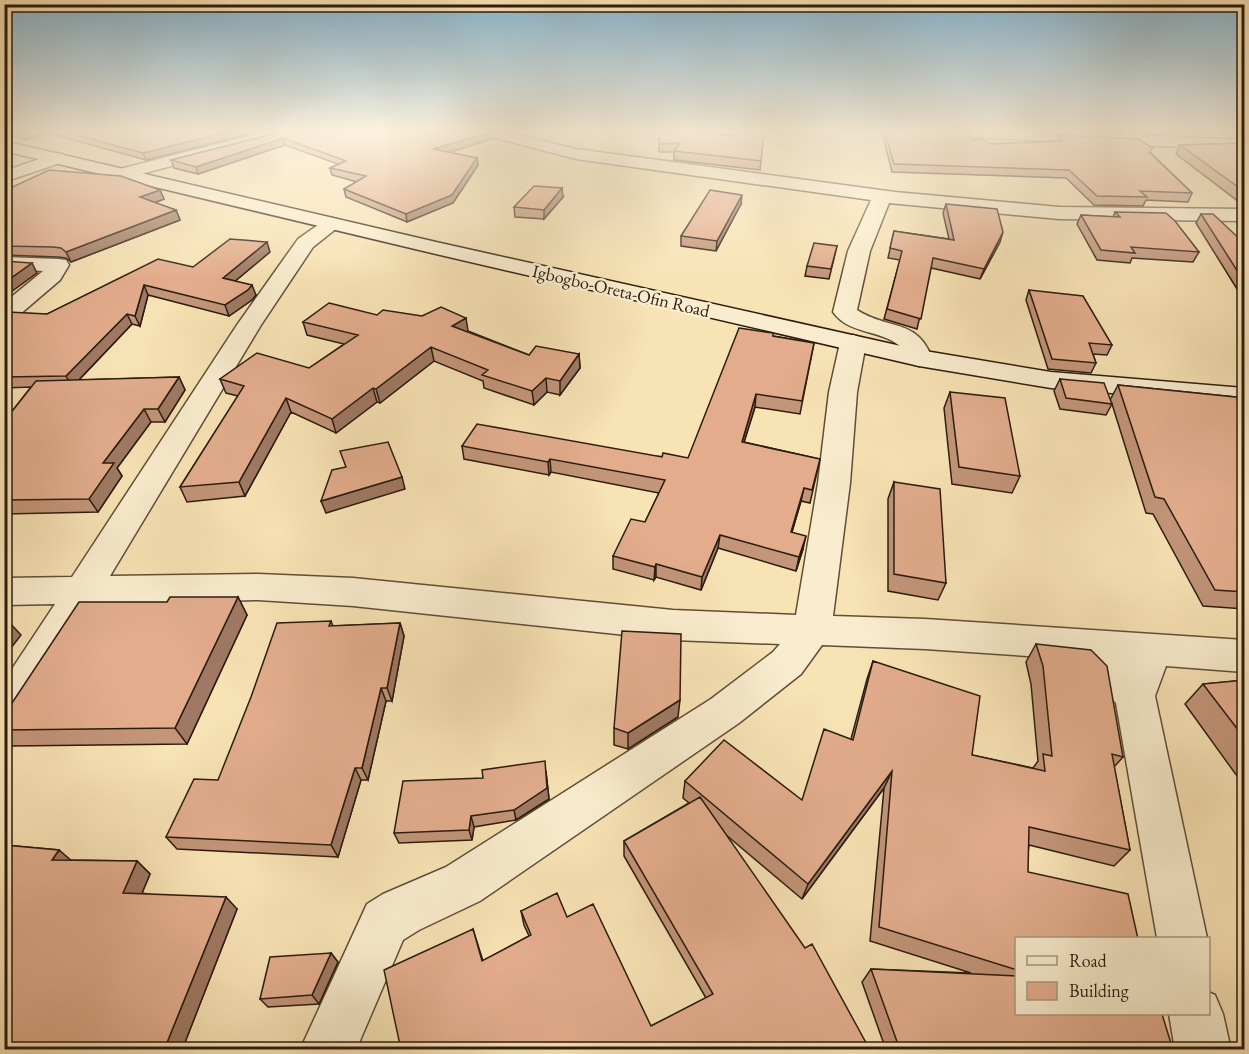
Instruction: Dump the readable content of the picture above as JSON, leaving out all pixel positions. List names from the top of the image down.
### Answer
{
  "streets": {
    "street": ["Igbogbo-Oreta-Ofin Road"]
  },
  "legend": ["Road", "Building"]
}
